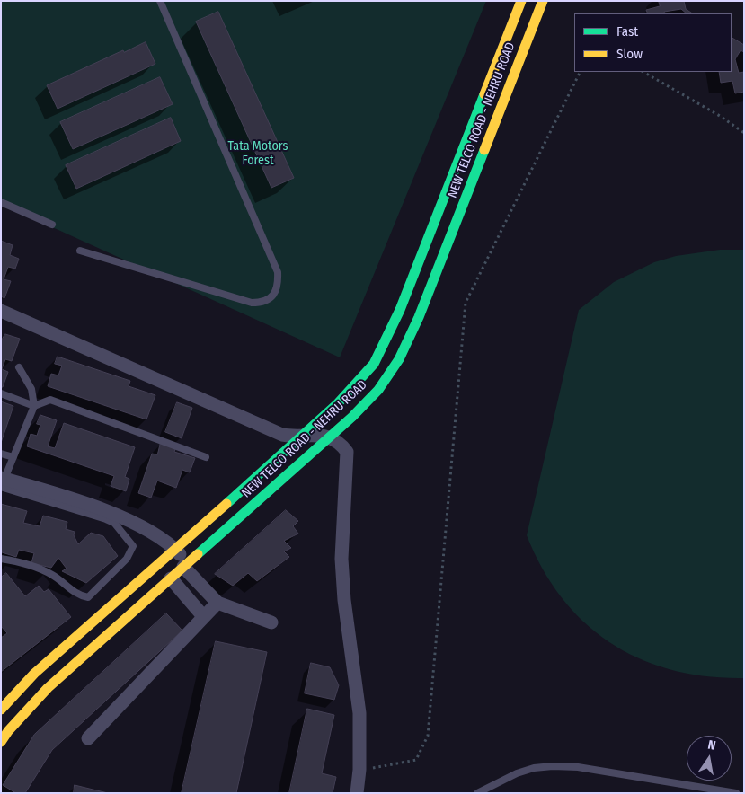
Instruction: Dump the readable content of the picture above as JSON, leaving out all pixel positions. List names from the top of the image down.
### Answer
{
  "streets": {
    "street": ["NEW TELCO ROAD - NEHRU ROAD"]
  },
  "parks": ["Tata Motors Forest"],
  "legend": ["Fast", "Slow"],
  "north": "top"
}
